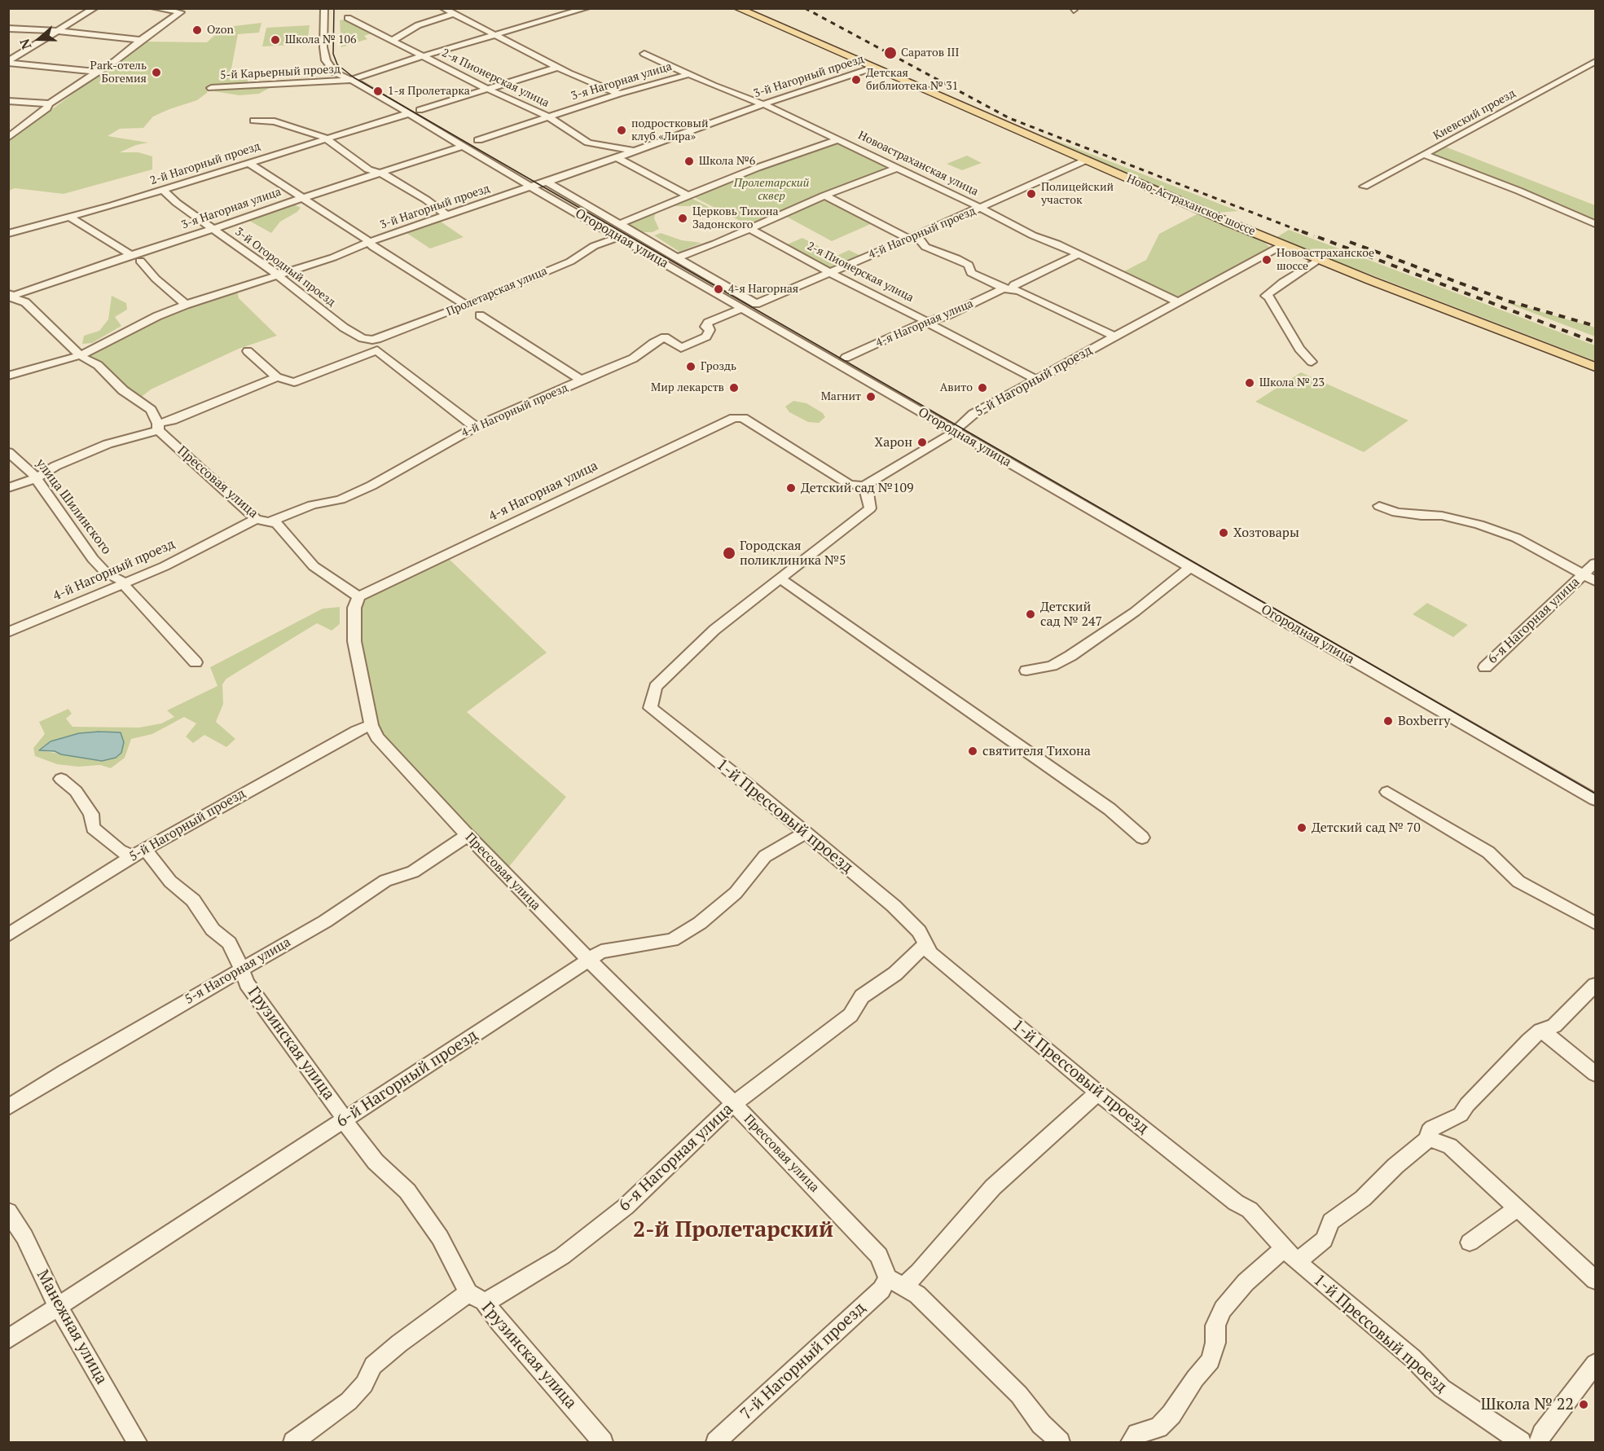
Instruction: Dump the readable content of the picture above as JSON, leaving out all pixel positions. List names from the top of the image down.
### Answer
{
  "streets": {
    "main road": ["Ново-Астраханское шоссе"],
    "street": [
      "5-й Карьерный проезд",
      "3-й Нагорный проезд",
      "2-я Пионерская улица",
      "3-я Нагорная улица",
      "Киевский проезд",
      "2-й Нагорный проезд",
      "Новоастраханская улица",
      "4-й Нагорный проезд",
      "Огородная улица",
      "3-й Огородный проезд",
      "Пролетарская улица",
      "4-я Нагорная улица",
      "5-й Нагорный проезд",
      "Прессовая улица",
      "улица Шилинского",
      "6-я Нагорная улица",
      "1-й Прессовый проезд",
      "5-я Нагорная улица",
      "Грузинская улица",
      "6-й Нагорный проезд",
      "Манежная улица",
      "7-й Нагорный проезд"
    ]
  },
  "crossings": [
    ["5-й Карьерный проезд", "Огородная улица"],
    ["3-й Нагорный проезд", "2-я Пионерская улица"],
    ["3-й Нагорный проезд", "Новоастраханская улица"],
    ["3-й Нагорный проезд", "Ново-Астраханское шоссе"],
    ["3-й Нагорный проезд", "Огородная улица"],
    ["3-й Нагорный проезд", "3-й Огородный проезд"],
    ["3-й Нагорный проезд", "Прессовая улица"],
    ["2-я Пионерская улица", "3-я Нагорная улица"],
    ["2-я Пионерская улица", "4-й Нагорный проезд"],
    ["2-я Пионерская улица", "4-я Нагорная улица"],
    ["2-я Пионерская улица", "5-й Нагорный проезд"],
    ["3-я Нагорная улица", "Новоастраханская улица"],
    ["3-я Нагорная улица", "Огородная улица"],
    ["3-я Нагорная улица", "3-й Огородный проезд"],
    ["3-я Нагорная улица", "Прессовая улица"],
    ["2-й Нагорный проезд", "Огородная улица"],
    ["2-й Нагорный проезд", "3-й Огородный проезд"],
    ["Новоастраханская улица", "4-й Нагорный проезд"],
    ["Новоастраханская улица", "4-я Нагорная улица"],
    ["Новоастраханская улица", "5-й Нагорный проезд"],
    ["Ново-Астраханское шоссе", "4-й Нагорный проезд"],
    ["Ново-Астраханское шоссе", "5-й Нагорный проезд"],
    ["4-й Нагорный проезд", "Огородная улица"],
    ["4-й Нагорный проезд", "Прессовая улица"],
    ["4-й Нагорный проезд", "улица Шилинского"],
    ["Огородная улица", "Пролетарская улица"],
    ["Огородная улица", "5-й Нагорный проезд"],
    ["3-й Огородный проезд", "Пролетарская улица"],
    ["4-я Нагорная улица", "5-й Нагорный проезд"],
    ["4-я Нагорная улица", "Прессовая улица"],
    ["5-й Нагорный проезд", "Прессовая улица"],
    ["5-й Нагорный проезд", "Грузинская улица"],
    ["Прессовая улица", "6-я Нагорная улица"],
    ["Прессовая улица", "5-я Нагорная улица"],
    ["Прессовая улица", "6-й Нагорный проезд"],
    ["Прессовая улица", "7-й Нагорный проезд"],
    ["6-я Нагорная улица", "1-й Прессовый проезд"],
    ["6-я Нагорная улица", "Грузинская улица"],
    ["1-й Прессовый проезд", "6-й Нагорный проезд"],
    ["5-я Нагорная улица", "Грузинская улица"],
    ["Грузинская улица", "6-й Нагорный проезд"],
    ["6-й Нагорный проезд", "Манежная улица"]
  ],
  "districts": ["2-й Пролетарский"],
  "parks": ["Пролетарский сквер"],
  "places": [
    "Ozon",
    "Школа № 106",
    "Саратов III",
    "Park-отель Богемия",
    "Детская библиотека № 31",
    "1-я Пролетарка",
    "подростковый клуб «Лира»",
    "Школа №6",
    "Полицейский участок",
    "Церковь Тихона Задонского",
    "Новоастраханское шоссе",
    "4-я Нагорная",
    "Гроздь",
    "Школа № 23",
    "Мир лекарств",
    "Авито",
    "Магнит",
    "Харон",
    "Детский сад №109",
    "Хозтовары",
    "Городская поликлиника №5",
    "Детский сад № 247",
    "Boxberry",
    "святителя Тихона",
    "Детский сад № 70",
    "Школа № 22"
  ],
  "north": "left"
}
